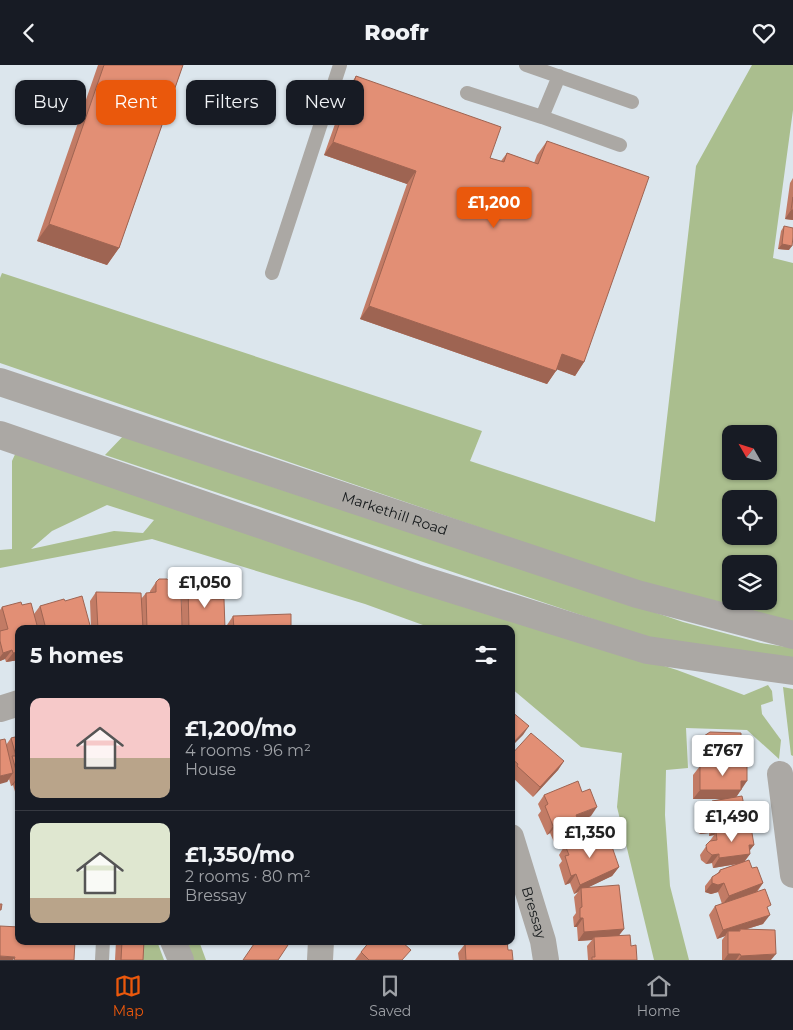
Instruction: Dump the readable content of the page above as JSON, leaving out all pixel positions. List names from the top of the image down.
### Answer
{
  "streets": {
    "street": ["Markethill Road", "Bressay"]
  },
  "north": "top left",
  "page": {
    "header": "Roofr",
    "chip": [
      "Buy",
      "Rent",
      "Filters",
      "New"
    ],
    "price": [
      "£1,200",
      "£1,050",
      "£767",
      "£1,490",
      "£1,350"
    ],
    "heading": "5 homes",
    "list": [
      {
        "name": "£1,200/mo",
        "note": "4 rooms · 96 m² · House"
      },
      {
        "name": "£1,350/mo",
        "note": "2 rooms · 80 m² · Bressay"
      }
    ],
    "tabs": ["Map", "Saved", "Home"]
  }
}
